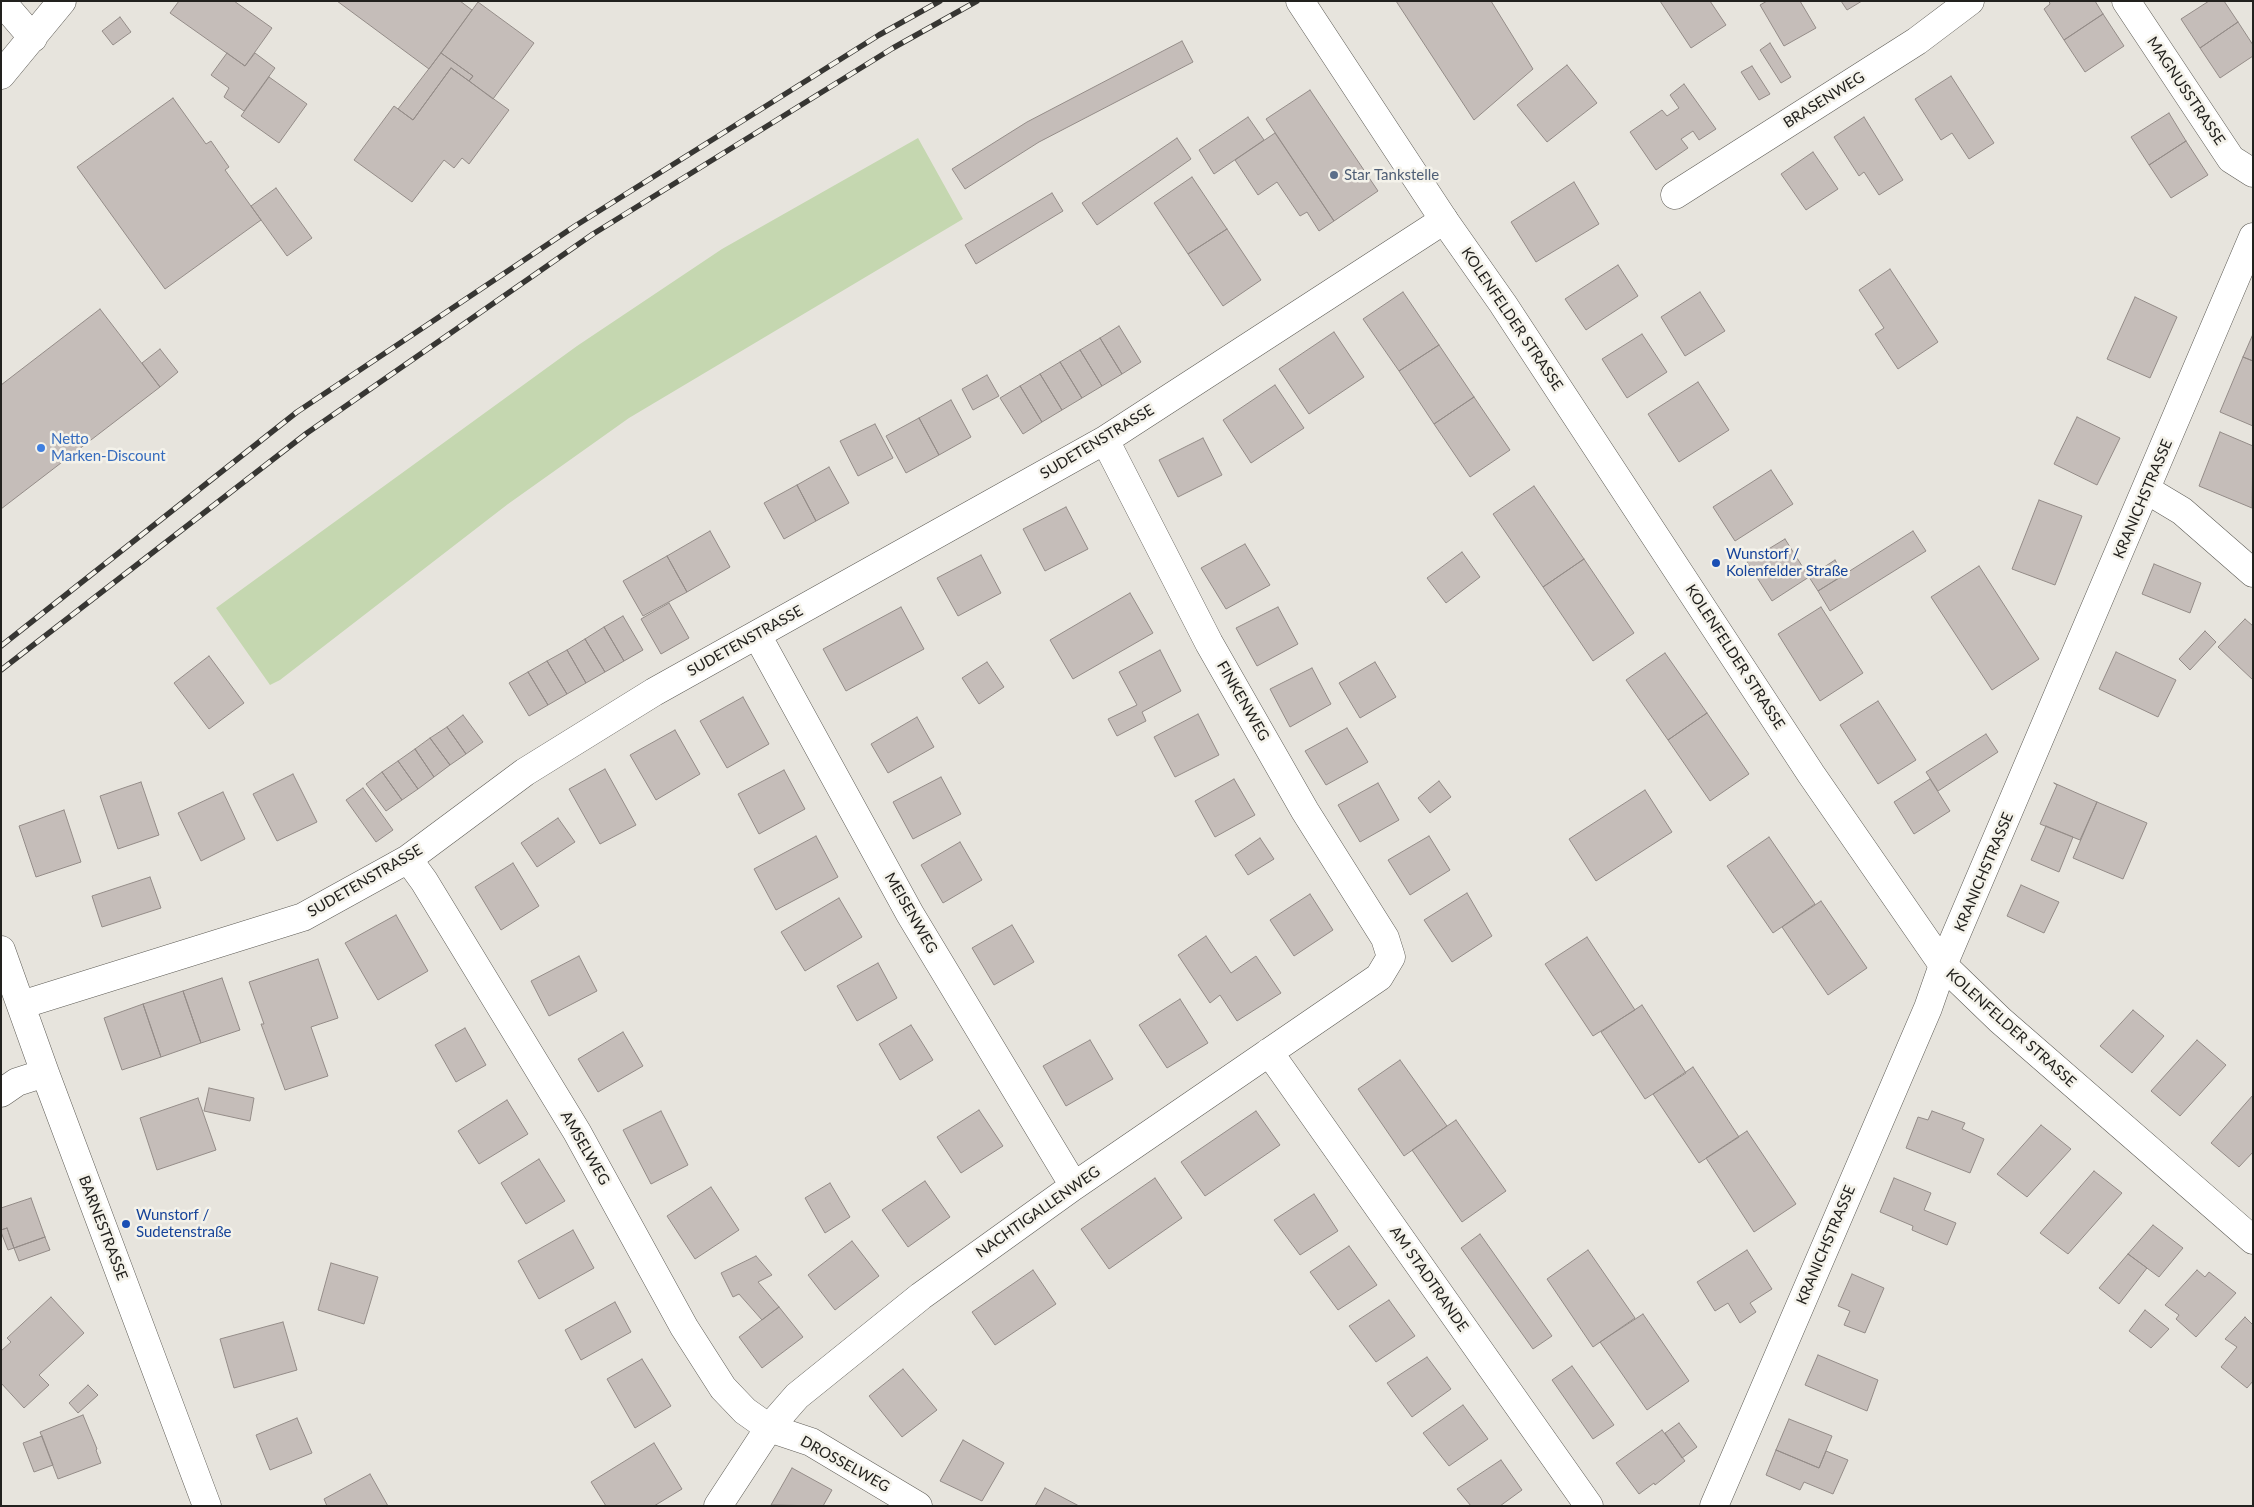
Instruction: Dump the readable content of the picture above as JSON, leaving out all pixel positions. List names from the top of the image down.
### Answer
{
  "streets": {
    "street": [
      "MAGNUSSTRASSE",
      "BRASENWEG",
      "KOLENFELDER STRASSE",
      "SUDETENSTRASSE",
      "KRANICHSTRASSE",
      "FINKENWEG",
      "MEISENWEG",
      "AMSELWEG",
      "NACHTIGALLENWEG",
      "BARNESTRASSE",
      "AM STADTRANDE",
      "DROSSELWEG"
    ]
  },
  "crossings": [
    ["KOLENFELDER STRASSE", "SUDETENSTRASSE"],
    ["KOLENFELDER STRASSE", "KRANICHSTRASSE"],
    ["SUDETENSTRASSE", "FINKENWEG"],
    ["SUDETENSTRASSE", "MEISENWEG"],
    ["SUDETENSTRASSE", "AMSELWEG"],
    ["SUDETENSTRASSE", "BARNESTRASSE"],
    ["FINKENWEG", "NACHTIGALLENWEG"],
    ["MEISENWEG", "NACHTIGALLENWEG"],
    ["AMSELWEG", "NACHTIGALLENWEG"],
    ["AMSELWEG", "DROSSELWEG"],
    ["NACHTIGALLENWEG", "AM STADTRANDE"],
    ["NACHTIGALLENWEG", "DROSSELWEG"]
  ],
  "places": [
    "Star Tankstelle",
    "Netto Marken-Discount",
    "Wunstorf / Kolenfelder Straße",
    "Wunstorf / Sudetenstraße"
  ]
}
